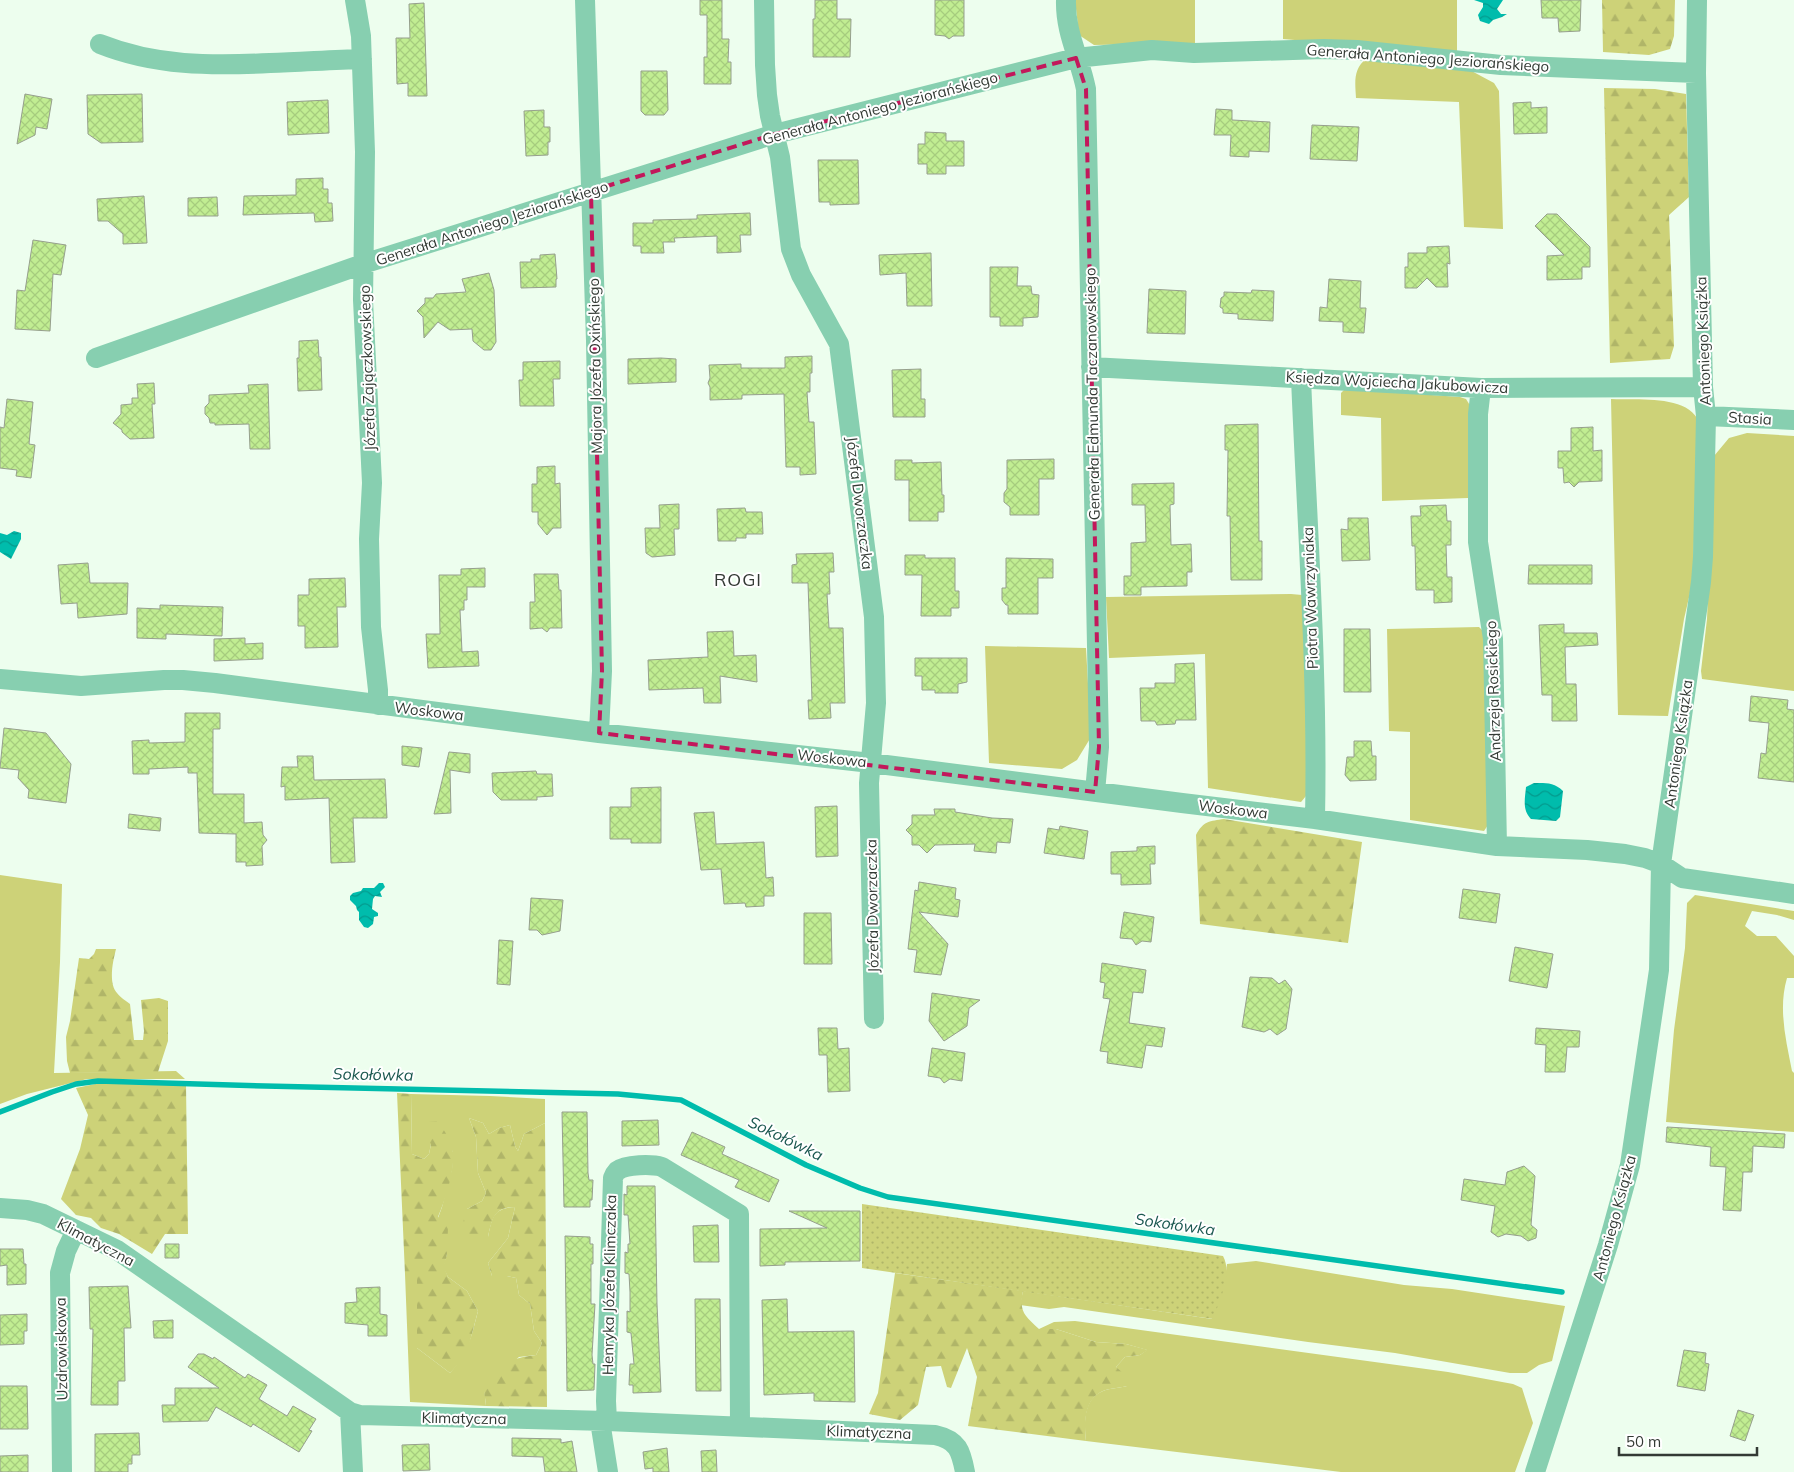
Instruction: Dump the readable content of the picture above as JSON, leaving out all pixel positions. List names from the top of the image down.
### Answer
{
  "streets": {
    "street": [
      "Generała Antoniego Jeziorańskiego",
      "Antoniego Książka",
      "Majora Józefa Oxińskiego",
      "Józefa Zajączkowskiego",
      "Księdza Wojciecha Jakubowicza",
      "Generała Edmunda Taczanowskiego",
      "Stasia",
      "Józefa Dworzaczka",
      "Piotra Wawrzyniaka",
      "Andrzeja Rosickiego",
      "Woskowa",
      "Klimatyczna",
      "Henryka Józefa Klimczaka",
      "Uzdrowiskowa"
    ]
  },
  "crossings": [
    ["Generała Antoniego Jeziorańskiego", "Antoniego Książka"],
    ["Generała Antoniego Jeziorańskiego", "Majora Józefa Oxińskiego"],
    ["Generała Antoniego Jeziorańskiego", "Józefa Zajączkowskiego"],
    ["Generała Antoniego Jeziorańskiego", "Generała Edmunda Taczanowskiego"],
    ["Generała Antoniego Jeziorańskiego", "Józefa Dworzaczka"],
    ["Antoniego Książka", "Księdza Wojciecha Jakubowicza"],
    ["Antoniego Książka", "Stasia"],
    ["Antoniego Książka", "Woskowa"],
    ["Majora Józefa Oxińskiego", "Woskowa"],
    ["Józefa Zajączkowskiego", "Woskowa"],
    ["Księdza Wojciecha Jakubowicza", "Generała Edmunda Taczanowskiego"],
    ["Księdza Wojciecha Jakubowicza", "Piotra Wawrzyniaka"],
    ["Księdza Wojciecha Jakubowicza", "Andrzeja Rosickiego"],
    ["Generała Edmunda Taczanowskiego", "Woskowa"],
    ["Józefa Dworzaczka", "Woskowa"],
    ["Piotra Wawrzyniaka", "Woskowa"],
    ["Andrzeja Rosickiego", "Woskowa"],
    ["Klimatyczna", "Henryka Józefa Klimczaka"],
    ["Klimatyczna", "Uzdrowiskowa"]
  ],
  "districts": ["ROGI"],
  "water": ["Sokołówka"],
  "scale_bar": "50 m"
}
